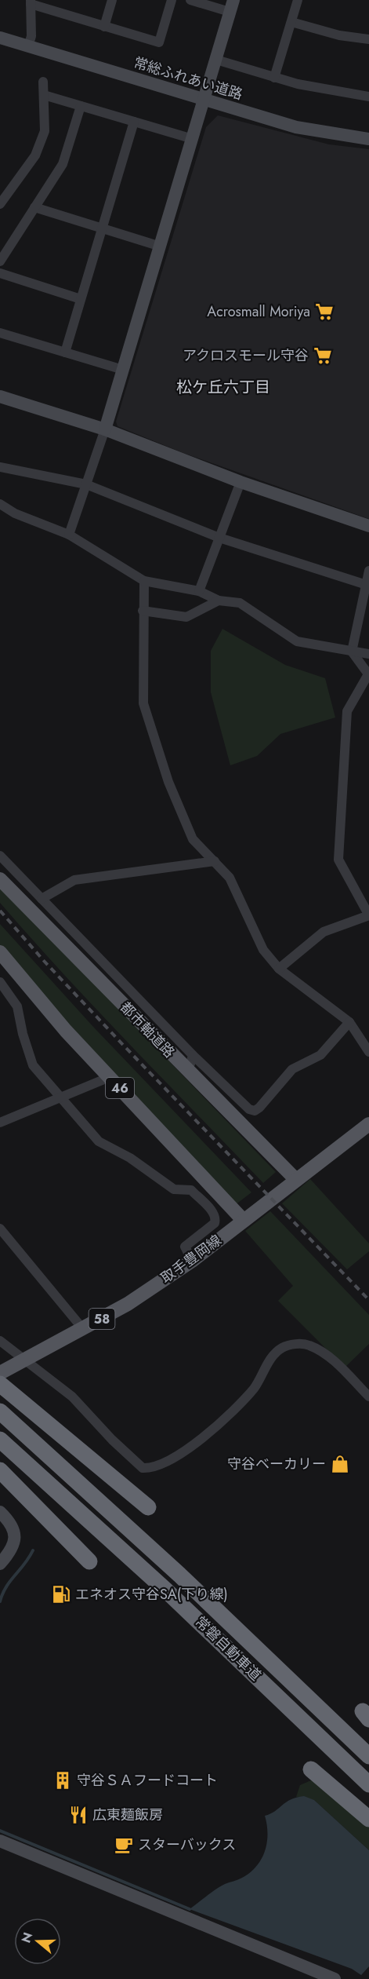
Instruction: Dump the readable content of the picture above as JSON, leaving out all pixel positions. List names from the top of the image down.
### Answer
{
  "streets": {
    "highway": ["常磐自動車道"],
    "main road": [
      "都市軸道路",
      "46",
      "取手豊岡線",
      "58"
    ],
    "street": ["常総ふれあい道路"]
  },
  "crossings": [
    ["都市軸道路", "取手豊岡線"],
    ["46", "取手豊岡線"]
  ],
  "districts": ["松ケ丘六丁目"],
  "places": {
    "supermarket": ["Acrosmall Moriya", "アクロスモール守谷"],
    "shop": ["守谷ベーカリー"],
    "fuel station": ["エネオス守谷SA(下り線)"],
    "building": ["守谷ＳＡフードコート"],
    "restaurant": ["広東麺飯房"],
    "cafe": ["スターバックス"]
  },
  "north": "left"
}
